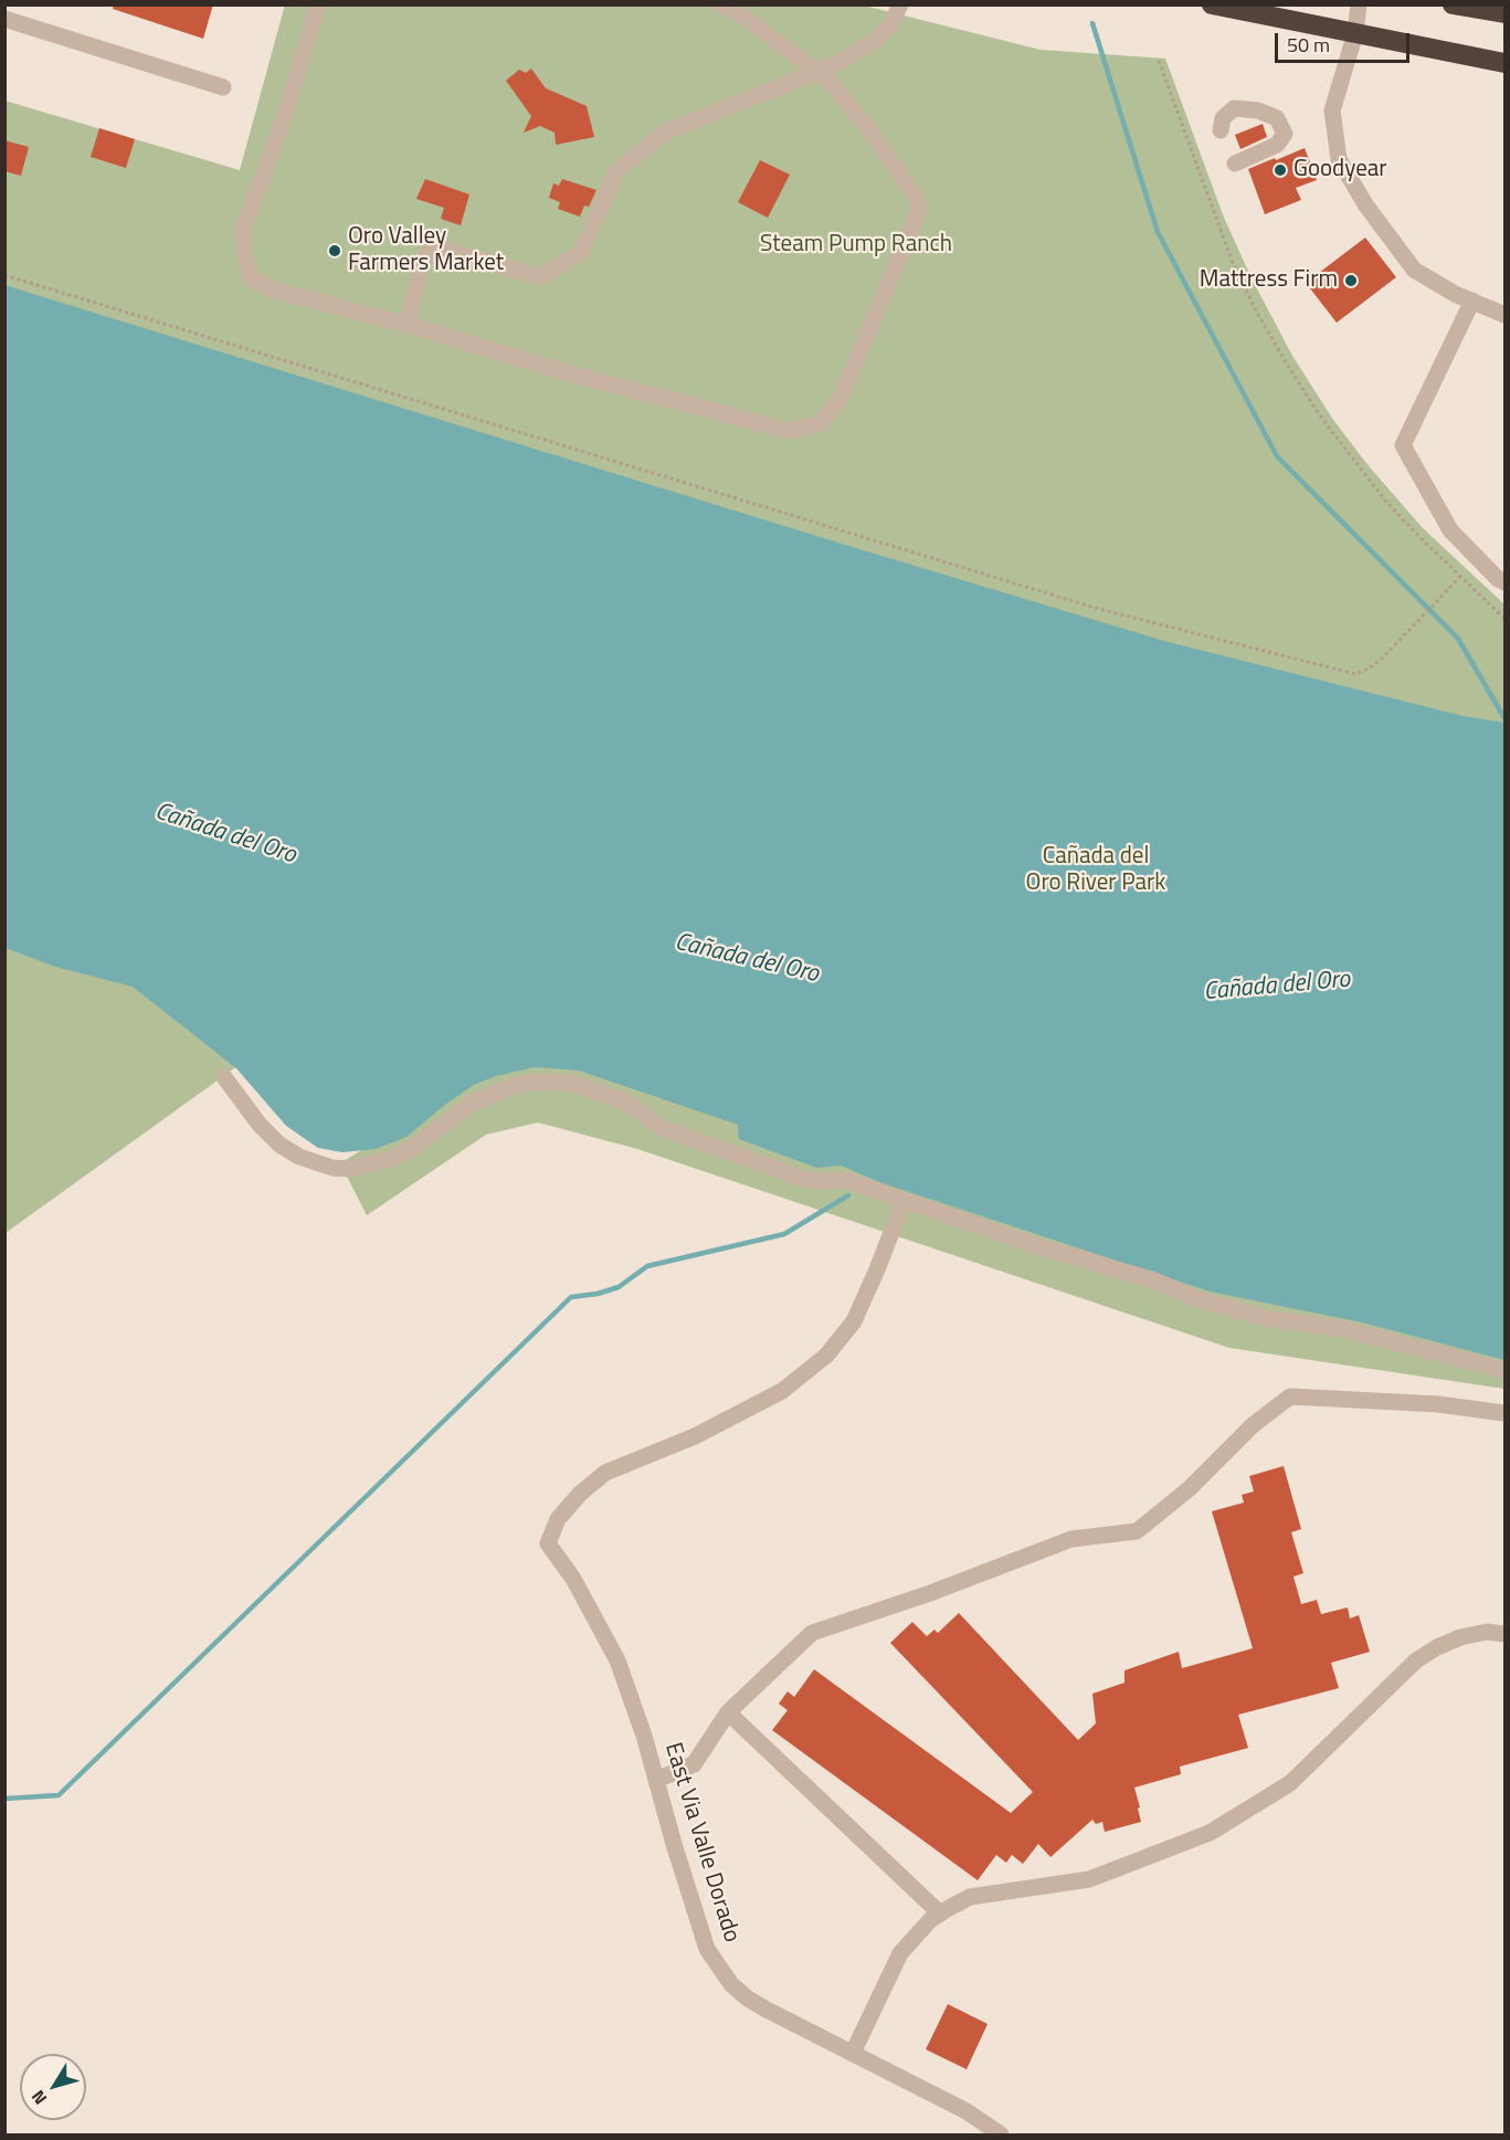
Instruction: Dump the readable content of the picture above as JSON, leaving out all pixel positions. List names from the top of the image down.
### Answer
{
  "streets": {
    "street": ["East Via Valle Dorado"]
  },
  "water": ["Cañada del Oro"],
  "parks": ["Steam Pump Ranch", "Cañada del Oro River Park"],
  "places": ["Goodyear", "Oro Valley Farmers Market", "Mattress Firm"],
  "scale_bar": "50 m",
  "north": "bottom left"
}
